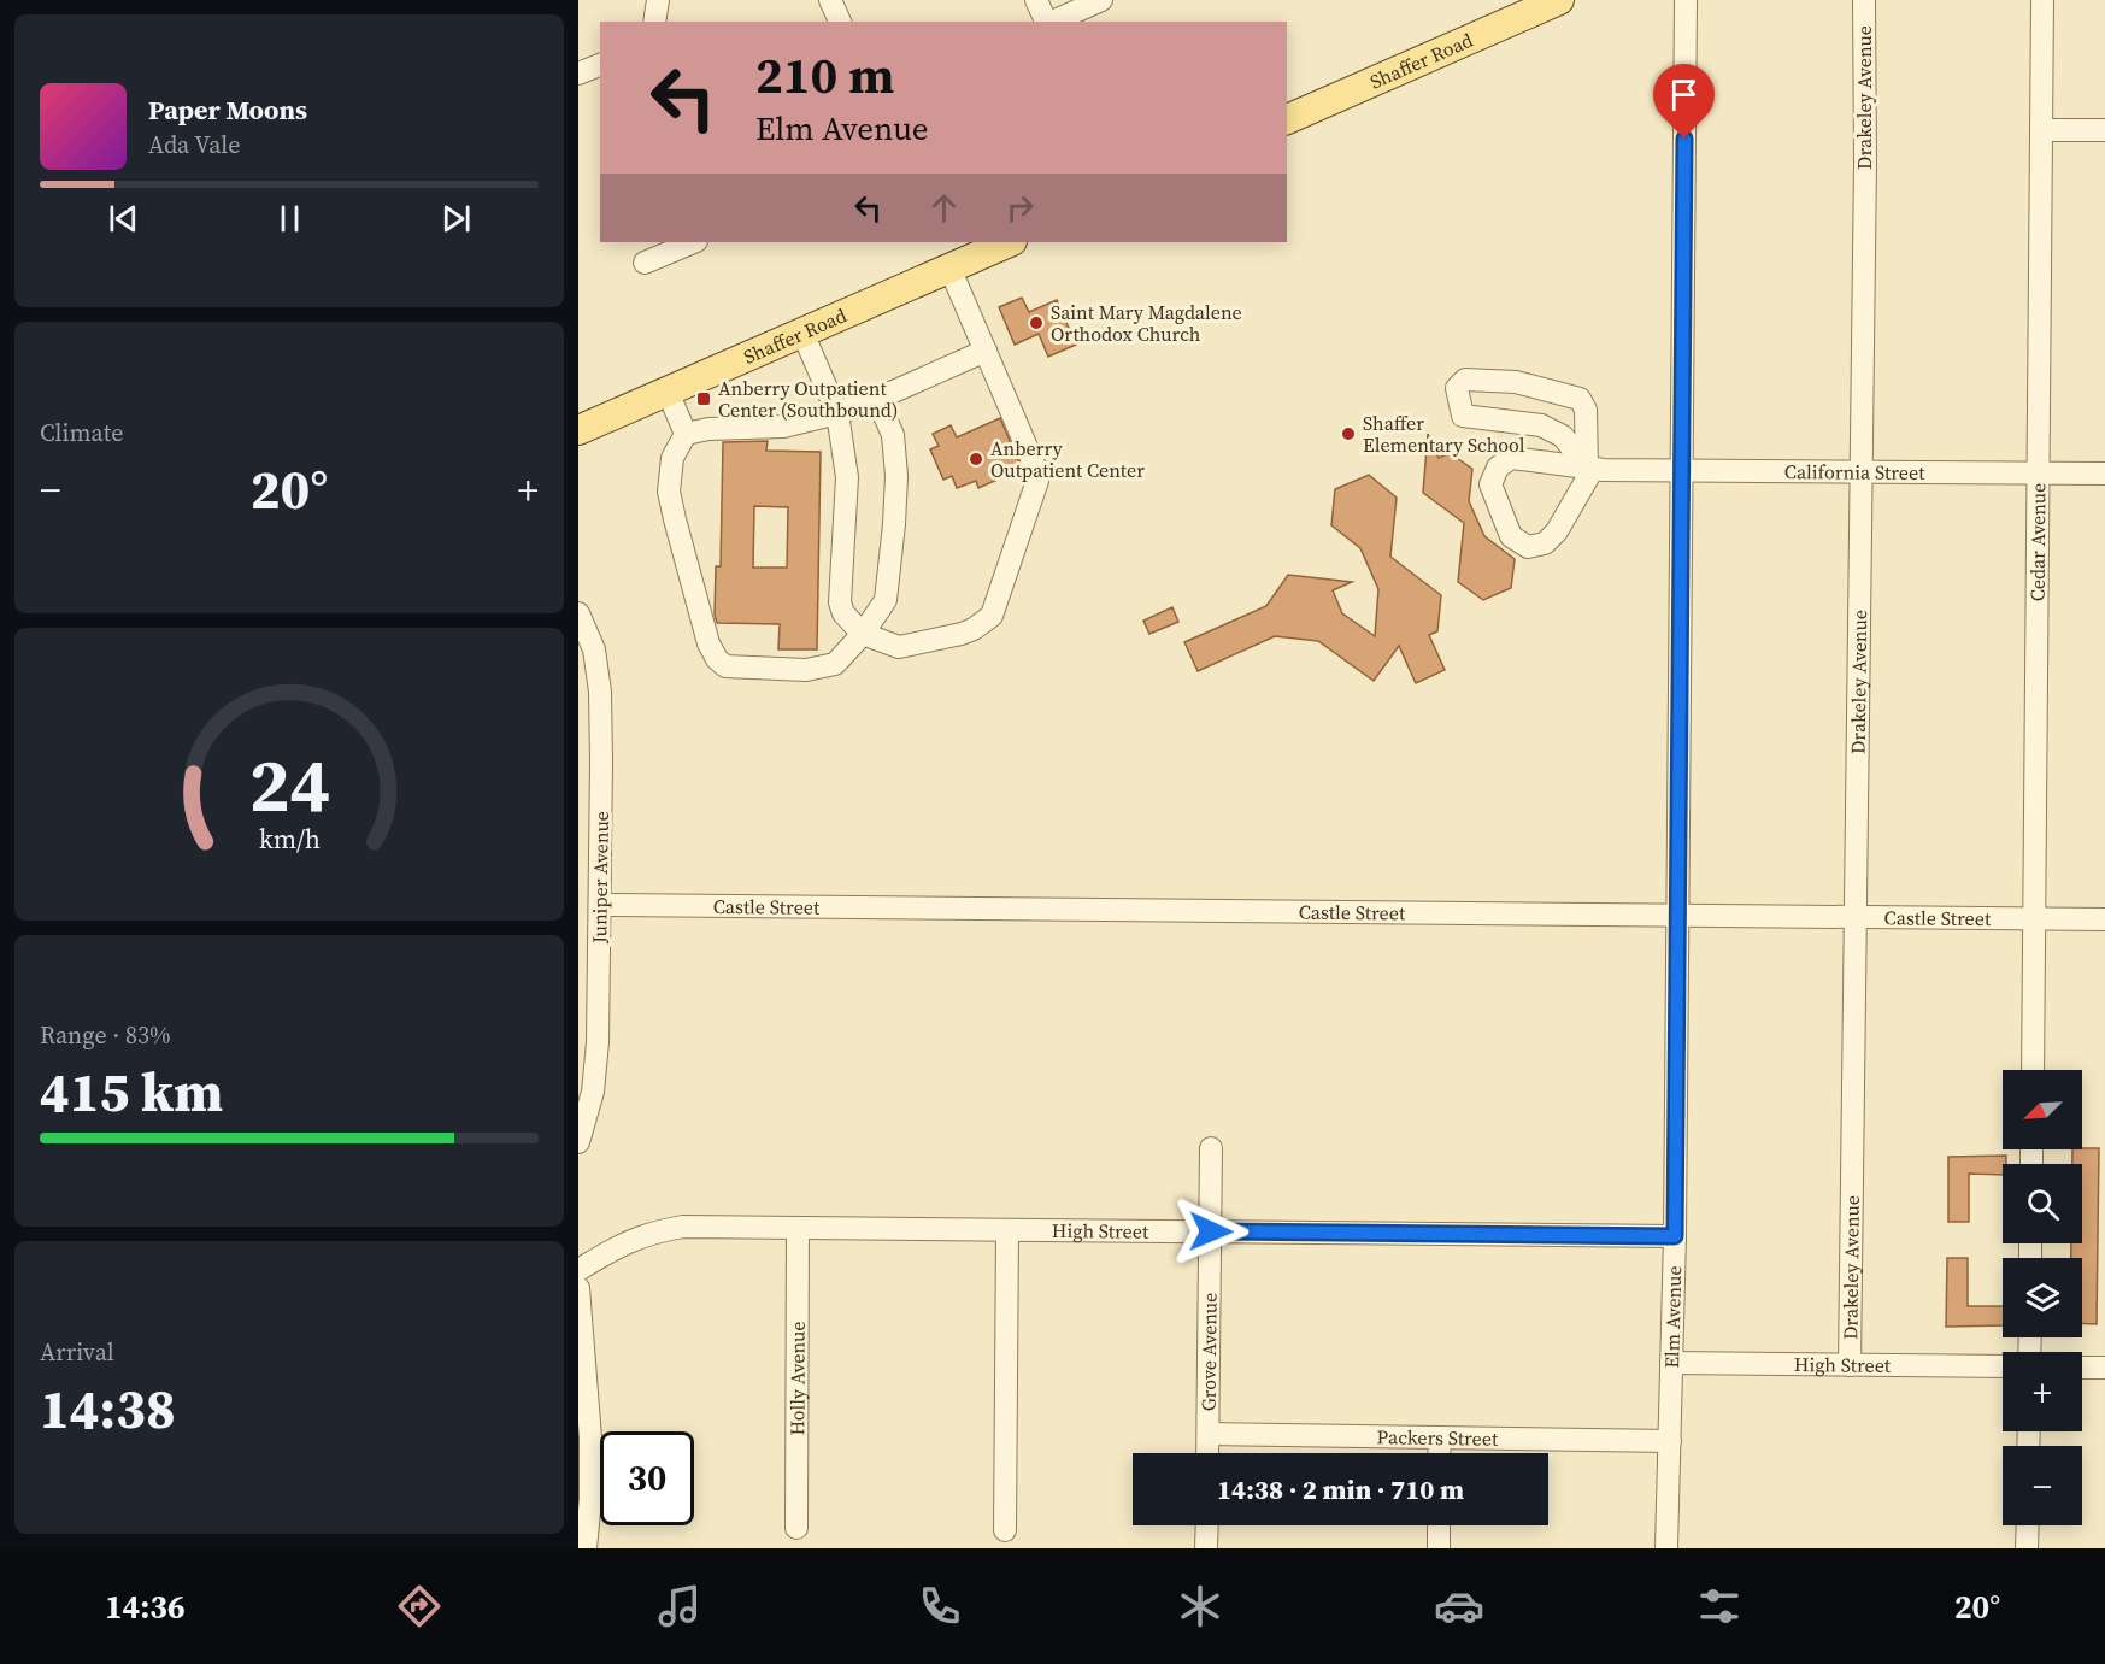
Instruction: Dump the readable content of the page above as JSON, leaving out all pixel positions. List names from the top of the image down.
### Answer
{
  "streets": {
    "main road": ["Shaffer Road"],
    "street": [
      "Drakeley Avenue",
      "California Street",
      "Cedar Avenue",
      "Juniper Avenue",
      "Castle Street",
      "High Street",
      "Elm Avenue",
      "Grove Avenue",
      "Holly Avenue",
      "Packers Street"
    ]
  },
  "crossings": [
    ["Drakeley Avenue", "California Street"],
    ["Drakeley Avenue", "Castle Street"],
    ["Drakeley Avenue", "High Street"],
    ["California Street", "Cedar Avenue"],
    ["California Street", "Elm Avenue"],
    ["Cedar Avenue", "Castle Street"],
    ["Juniper Avenue", "Castle Street"],
    ["Castle Street", "Elm Avenue"],
    ["High Street", "Elm Avenue"],
    ["High Street", "Grove Avenue"],
    ["High Street", "Holly Avenue"],
    ["Elm Avenue", "Packers Street"],
    ["Grove Avenue", "Packers Street"]
  ],
  "places": {
    "other": ["Saint Mary Magdalene Orthodox Church", "Shaffer Elementary School", "Anberry Outpatient Center"],
    "transit": ["Anberry Outpatient Center (Southbound)"]
  },
  "north": "bottom left",
  "page": {
    "turn": ["210 m", "Elm Avenue"],
    "song": ["Paper Moons", "Ada Vale"],
    "tile": [
      "Climate",
      ["Range · 83%", "415 km"],
      ["Arrival", "14:38"]
    ],
    "heat": ["−", "20°", "+"],
    "map_buttons": ["+", "−"],
    "limit": "30",
    "trip": "14:38 · 2 min · 710 m",
    "tabs": ["14:36", "20°"],
    "gauge": ["24", "km/h"]
  }
}
